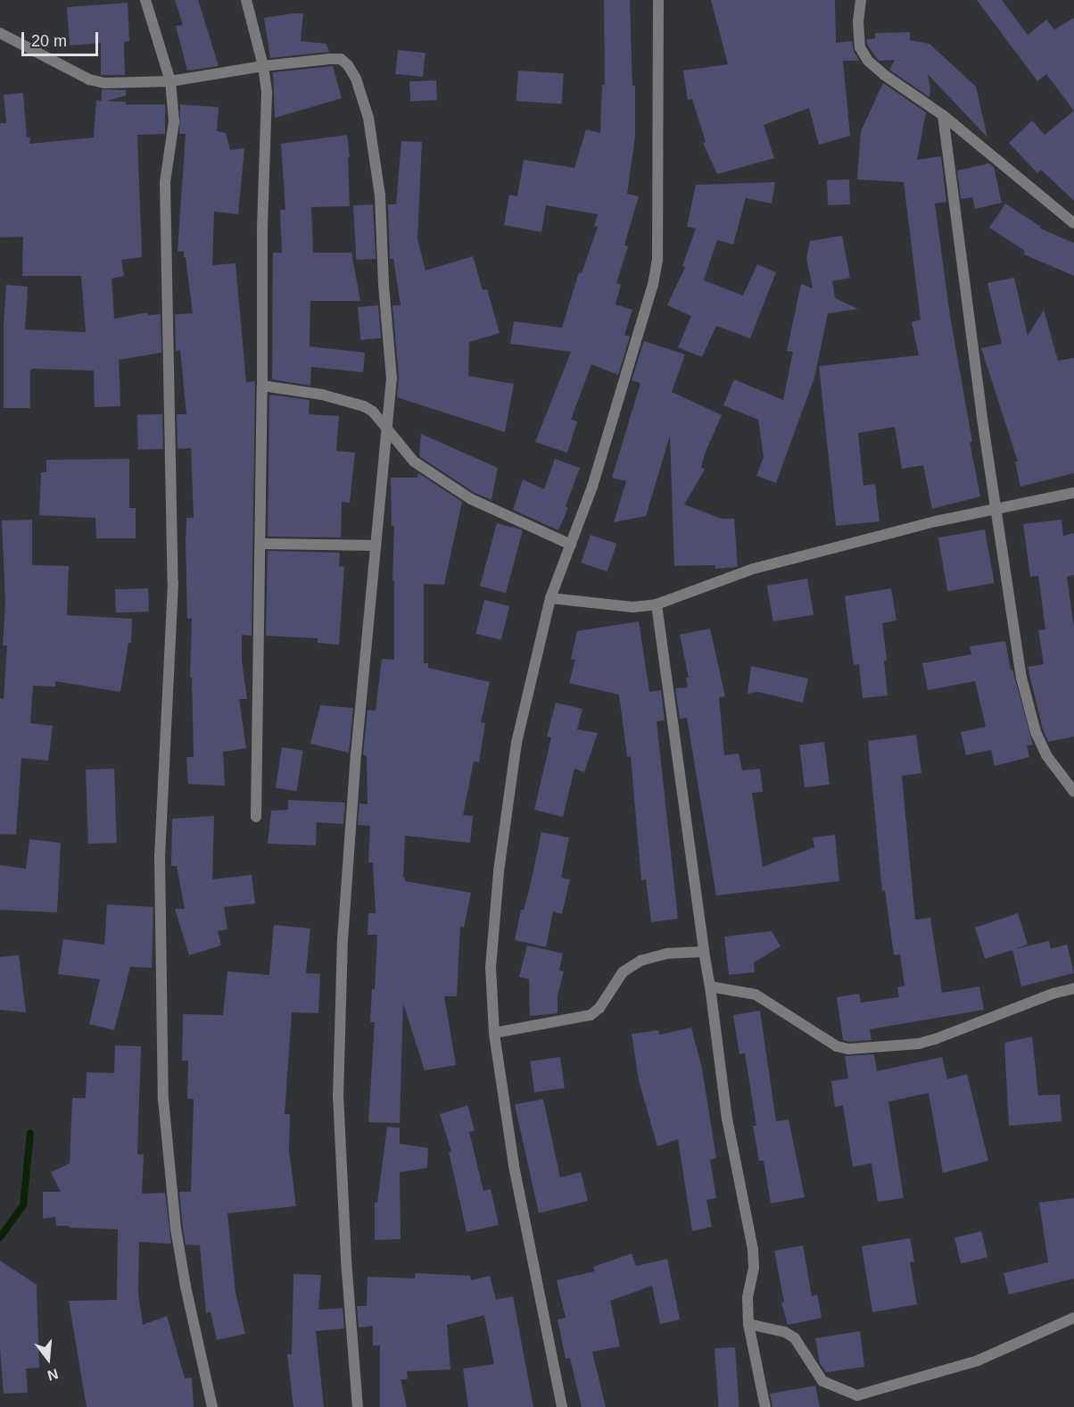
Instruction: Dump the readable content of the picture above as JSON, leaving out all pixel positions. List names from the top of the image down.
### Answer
{
  "scale_bar": "20 m",
  "north": "bottom"
}
